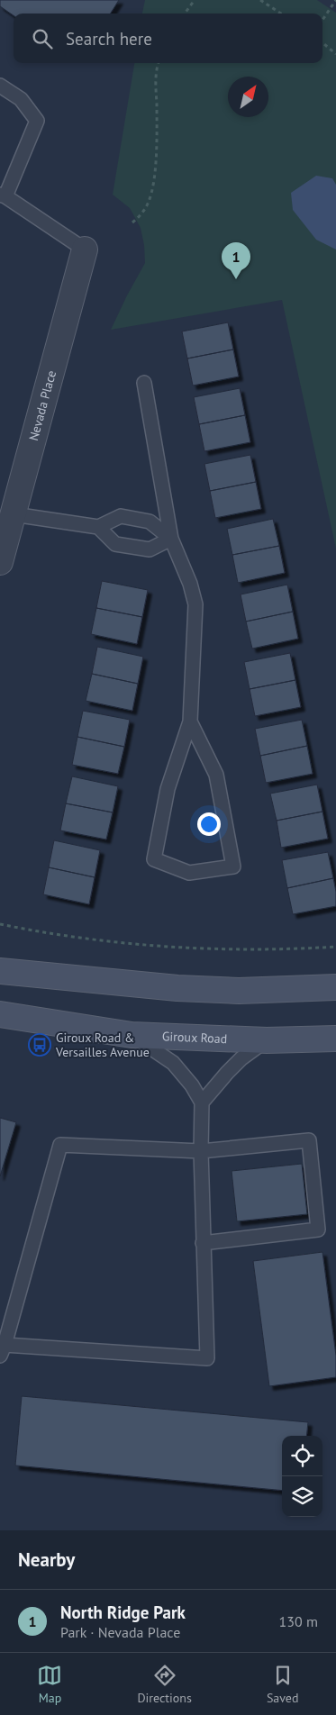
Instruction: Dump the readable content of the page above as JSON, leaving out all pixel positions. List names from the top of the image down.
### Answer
{
  "streets": {
    "main road": ["Giroux Road"],
    "street": ["Nevada Place"]
  },
  "places": {
    "bus stop": ["Giroux Road & Versailles Avenue"]
  },
  "north": "top right",
  "page": {
    "search": "Search here",
    "pins": "1",
    "heading": "Nearby",
    "list": [
      {
        "mark": "1",
        "name": "North Ridge Park",
        "note": "Park · Nevada Place",
        "value": "130 m"
      }
    ],
    "nav": ["Map", "Directions", "Saved"]
  }
}
